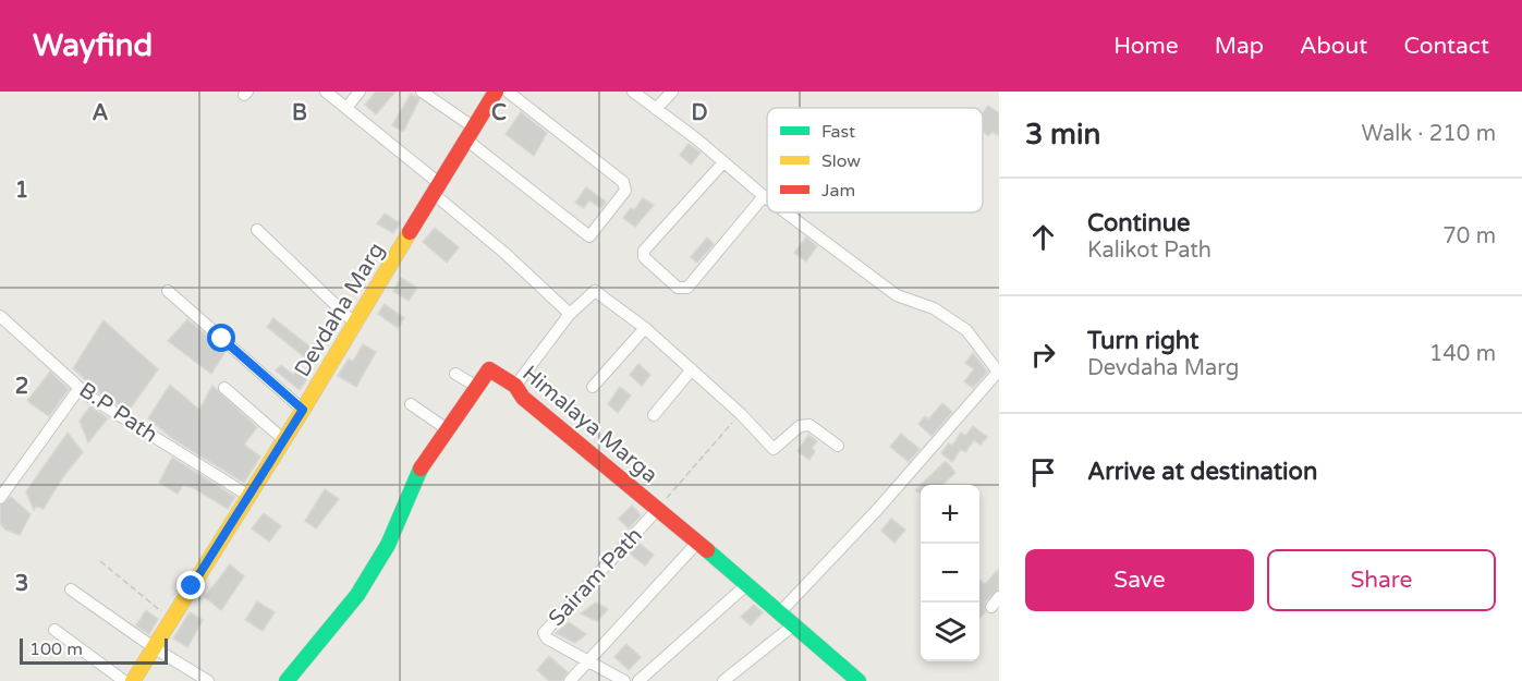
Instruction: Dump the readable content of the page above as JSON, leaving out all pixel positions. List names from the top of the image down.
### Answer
{
  "streets": {
    "street": [
      "Devdaha Marg",
      "B.P Path",
      "Himalaya Marga",
      "Sairam Path"
    ]
  },
  "crossings": [
    ["Devdaha Marg", "B.P Path"],
    ["Himalaya Marga", "Sairam Path"]
  ],
  "legend": ["Fast", "Slow", "Jam"],
  "scale_bar": "100 m",
  "page": {
    "header": "Wayfind",
    "nav": [
      "Home",
      "Map",
      "About",
      "Contact"
    ],
    "heading": ["3 min", "Walk · 210 m"],
    "list": [
      ["Continue", "Kalikot Path", "70 m"],
      ["Turn right", "Devdaha Marg", "140 m"],
      "Arrive at destination"
    ],
    "map_buttons": ["+", "−"],
    "buttons": ["Save", "Share"],
    "scale": "100 m"
  },
  "grid": {
    "columns": [
      "A",
      "B",
      "C",
      "D"
    ],
    "rows": ["1", "2", "3"]
  }
}
